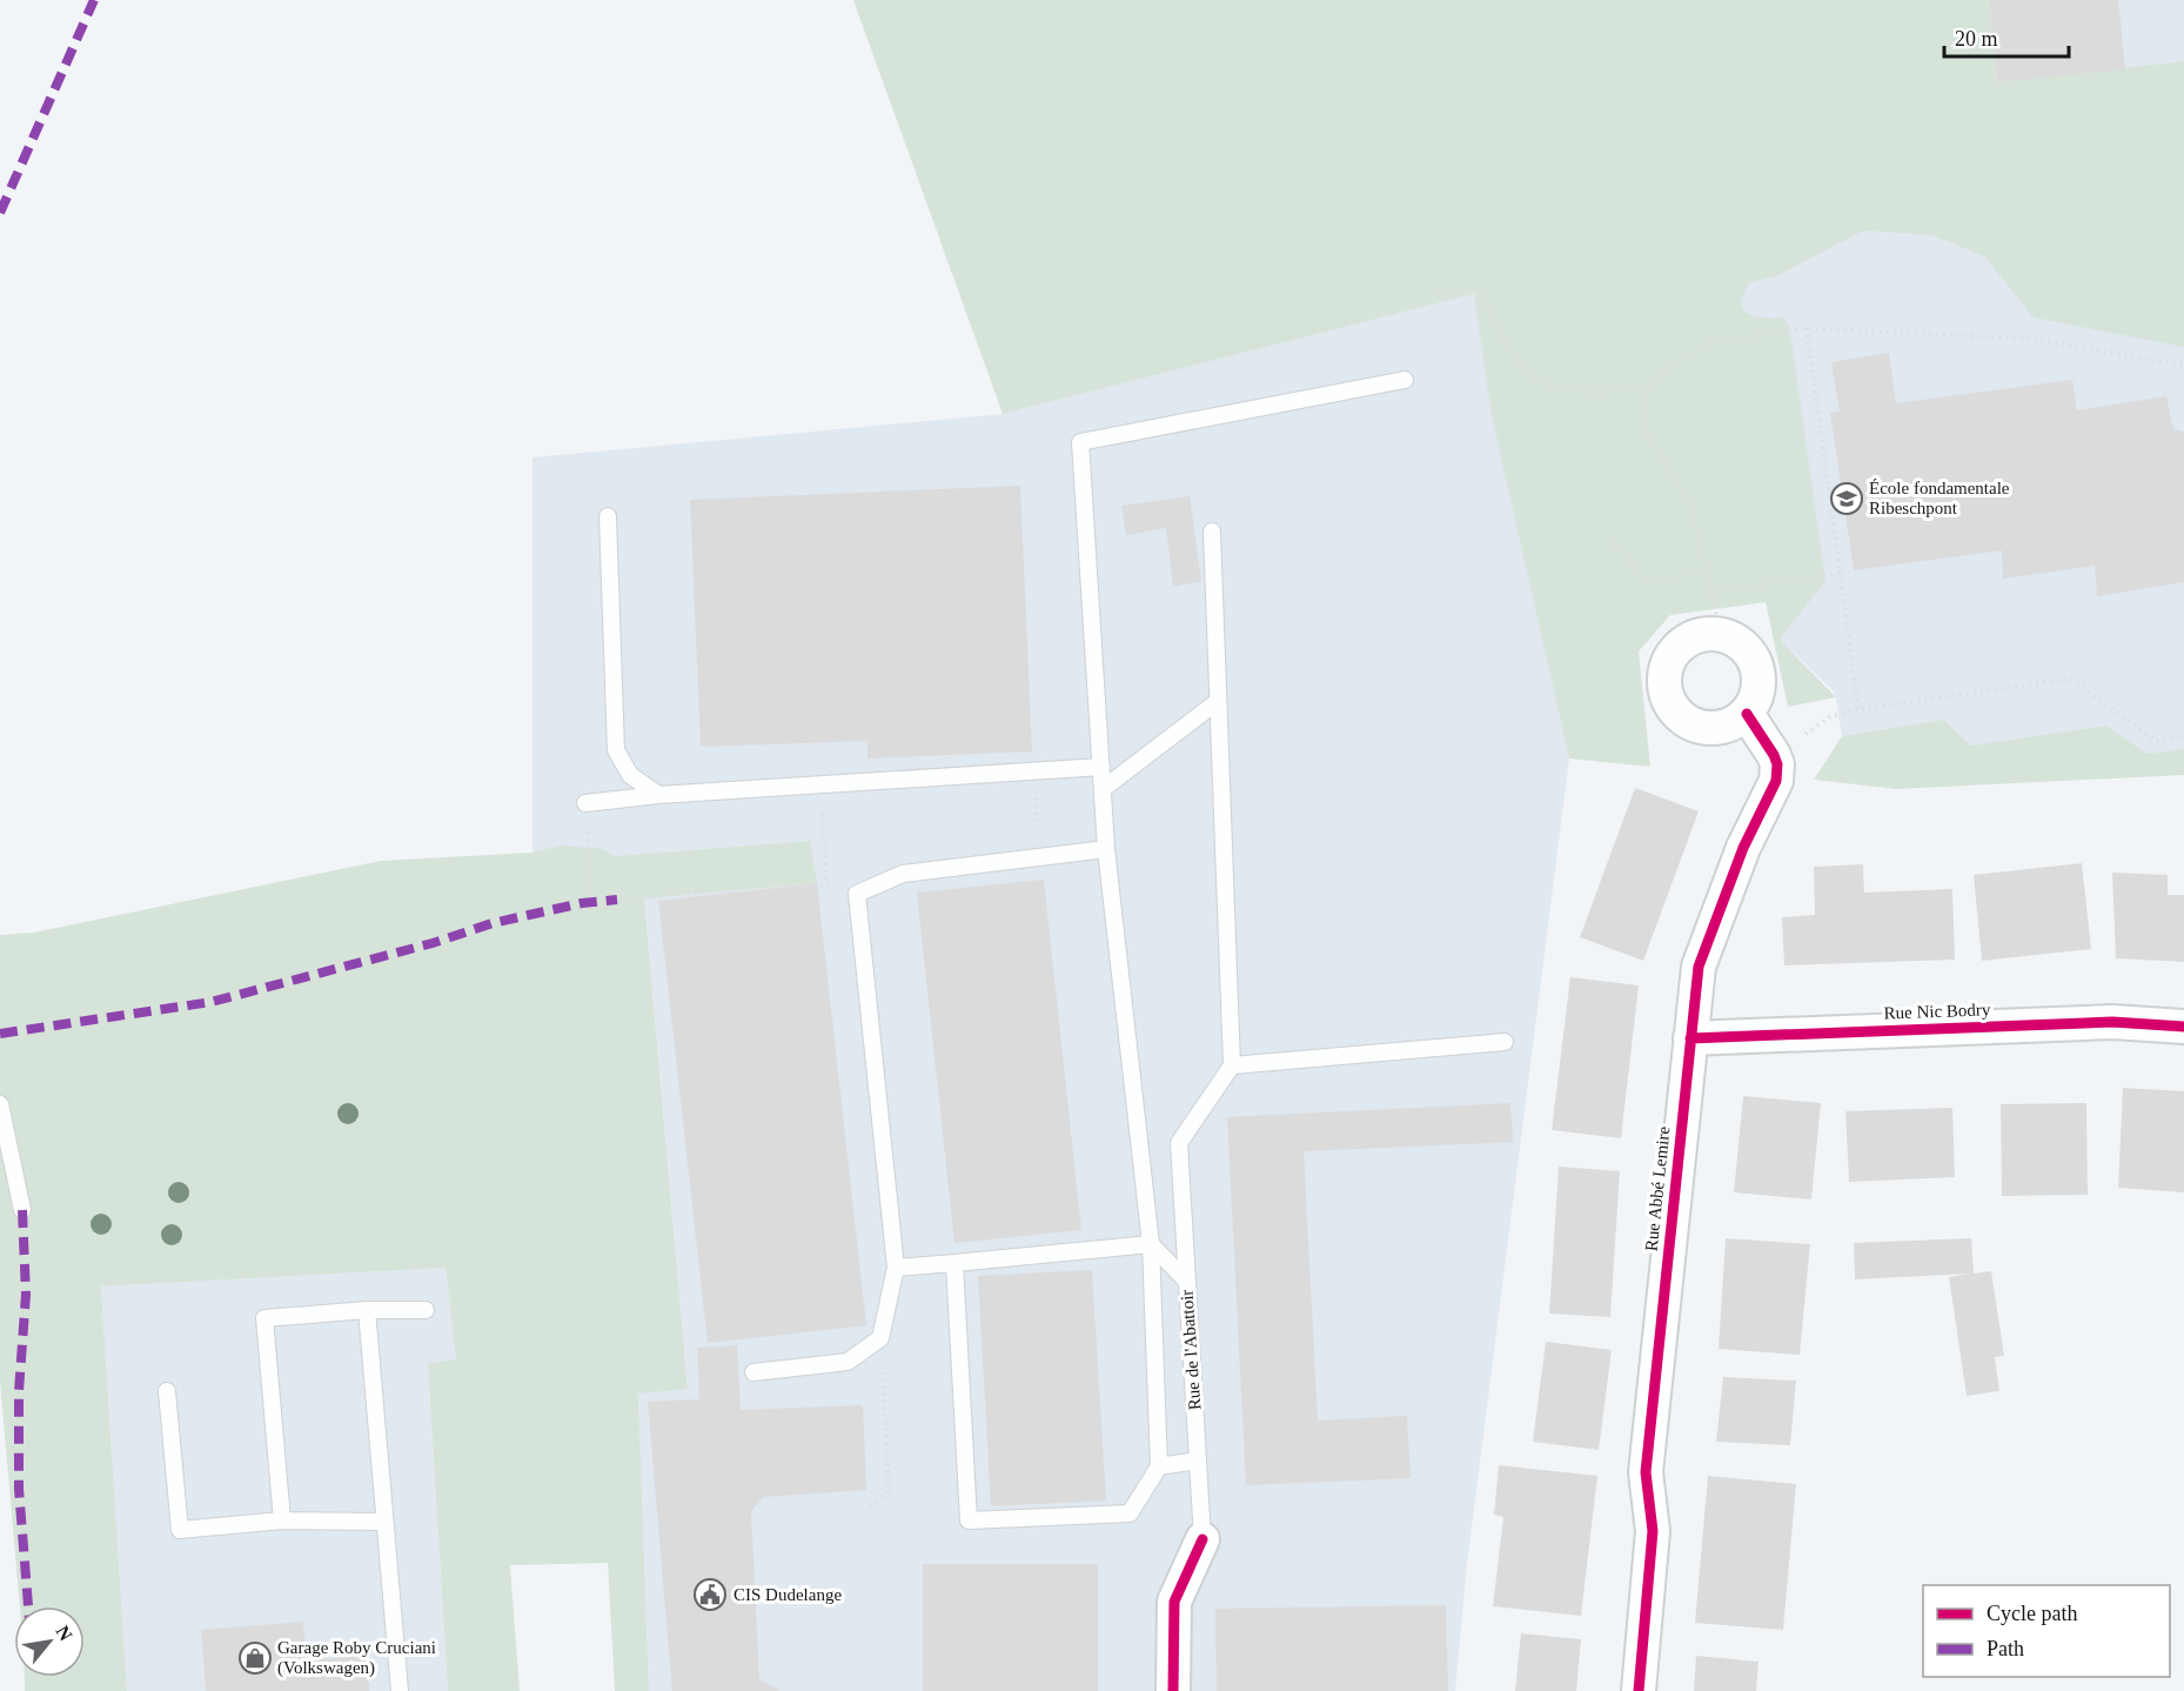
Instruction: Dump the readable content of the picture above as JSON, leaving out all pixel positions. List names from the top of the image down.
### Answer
{
  "streets": {
    "street": ["Rue Nic Bodry", "Rue Abbé Lemire", "Rue de l'Abattoir"]
  },
  "crossings": [
    ["Rue Nic Bodry", "Rue Abbé Lemire"]
  ],
  "places": {
    "school or university": ["École fondamentale Ribeschpont"],
    "public building": ["CIS Dudelange"],
    "shop": ["Garage Roby Cruciani (Volkswagen)"]
  },
  "legend": ["Cycle path", "Path"],
  "scale_bar": "20 m",
  "north": "top right"
}
